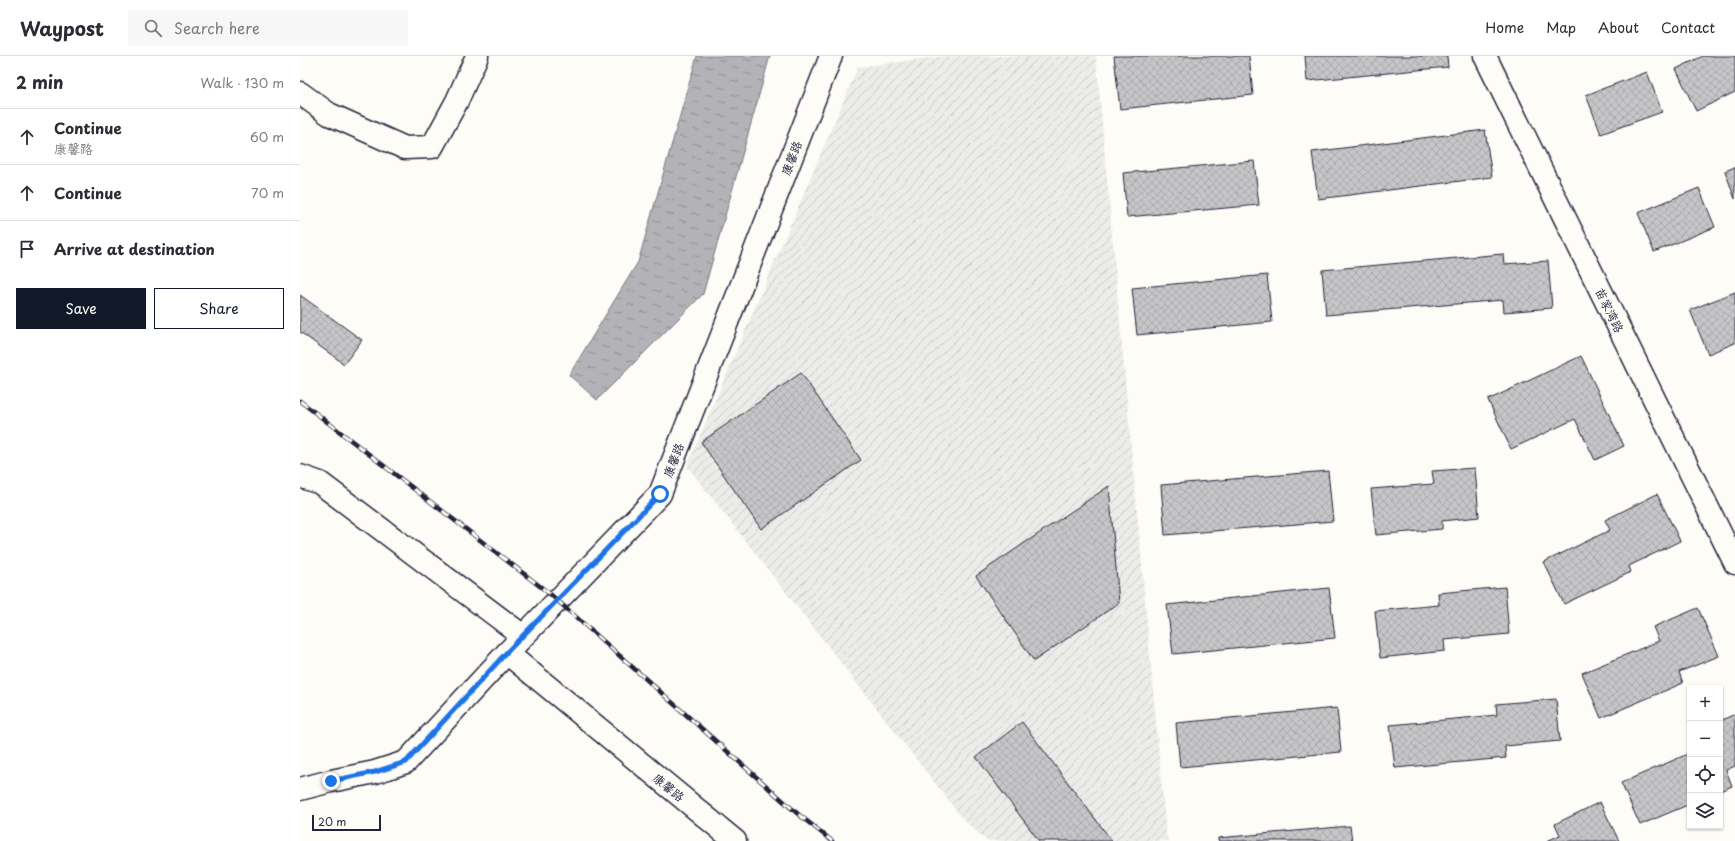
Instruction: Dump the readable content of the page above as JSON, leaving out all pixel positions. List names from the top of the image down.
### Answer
{
  "streets": {
    "street": ["康馨路", "苗家湾路"]
  },
  "scale_bar": "20 m",
  "page": {
    "header": "Waypost",
    "search": "Search here",
    "nav": [
      "Home",
      "Map",
      "About",
      "Contact"
    ],
    "heading": ["2 min", "Walk · 130 m"],
    "list": [
      ["Continue", "康馨路", "60 m"],
      ["Continue", "70 m"],
      "Arrive at destination"
    ],
    "buttons": ["Save", "Share"],
    "map_buttons": ["+", "−"],
    "scale": "20 m"
  }
}
